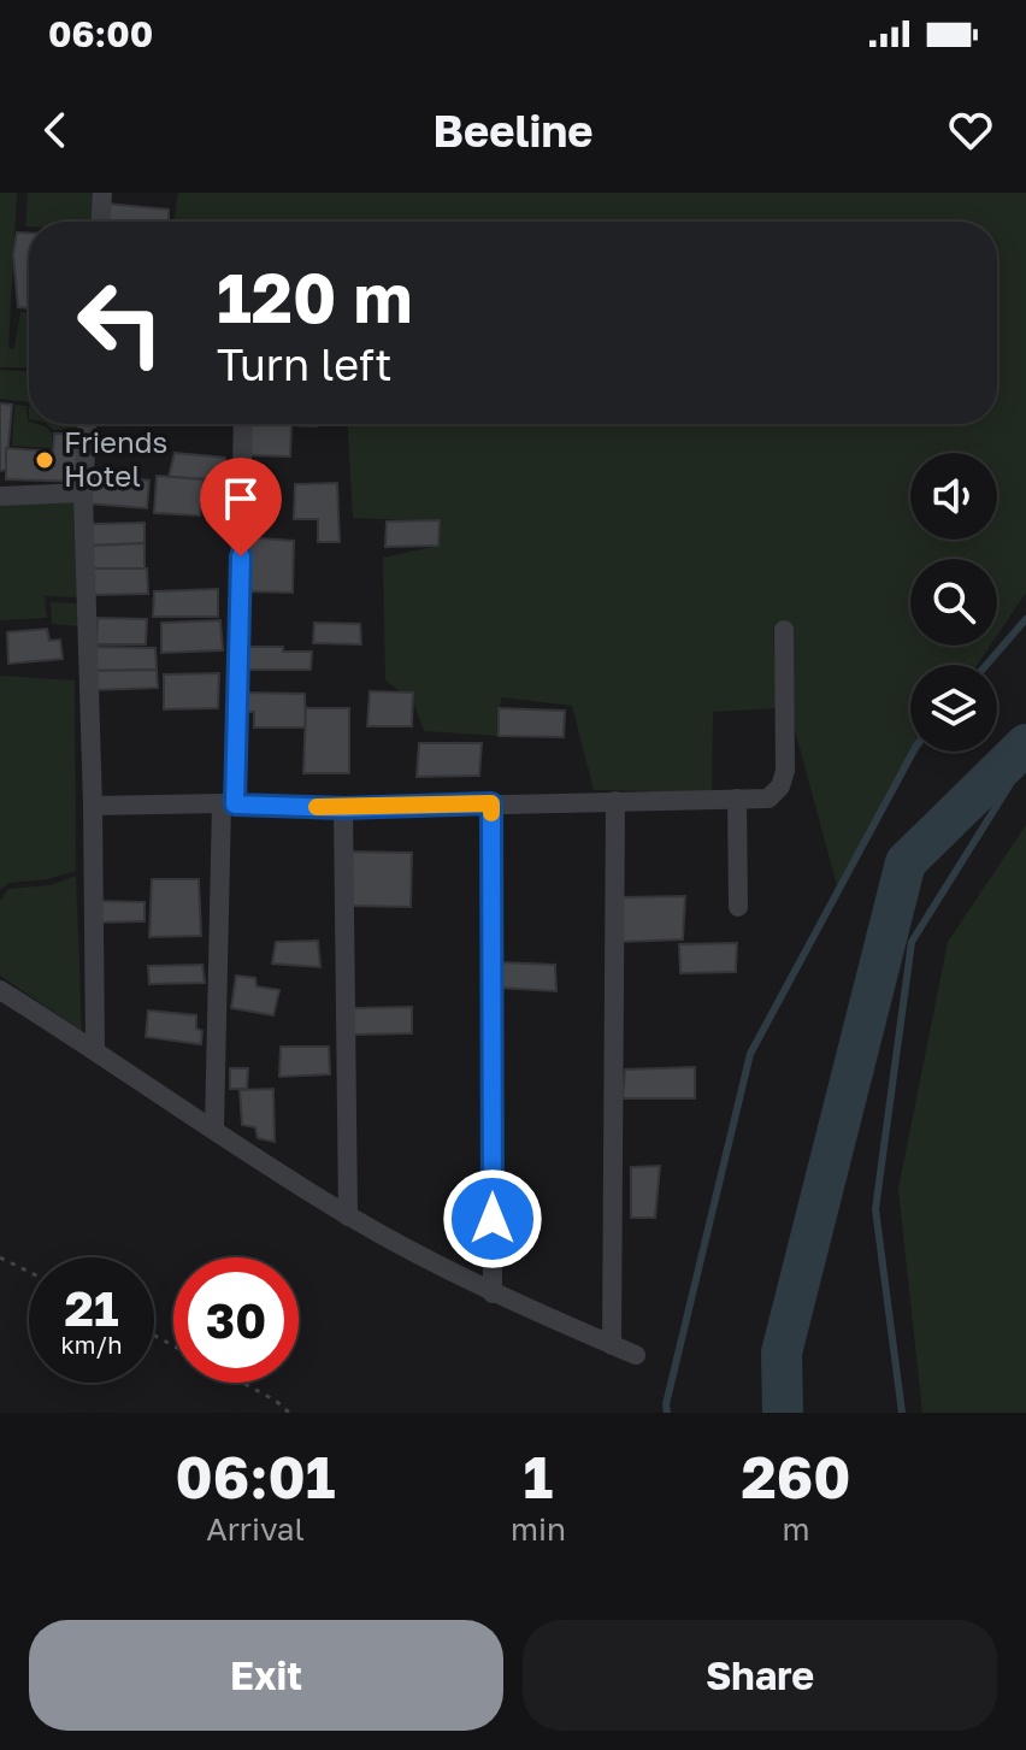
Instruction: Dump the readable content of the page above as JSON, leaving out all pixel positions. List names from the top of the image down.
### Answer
{
  "places": ["Friends Hotel"],
  "page": {
    "status": "06:00",
    "header": "Beeline",
    "turn": ["120 m", "Turn left"],
    "speed": "21 km/h",
    "limit": "30",
    "eta": [
      "06:01",
      "Arrival",
      "1",
      "min",
      "260",
      "m"
    ],
    "buttons": ["Exit", "Share"]
  }
}
